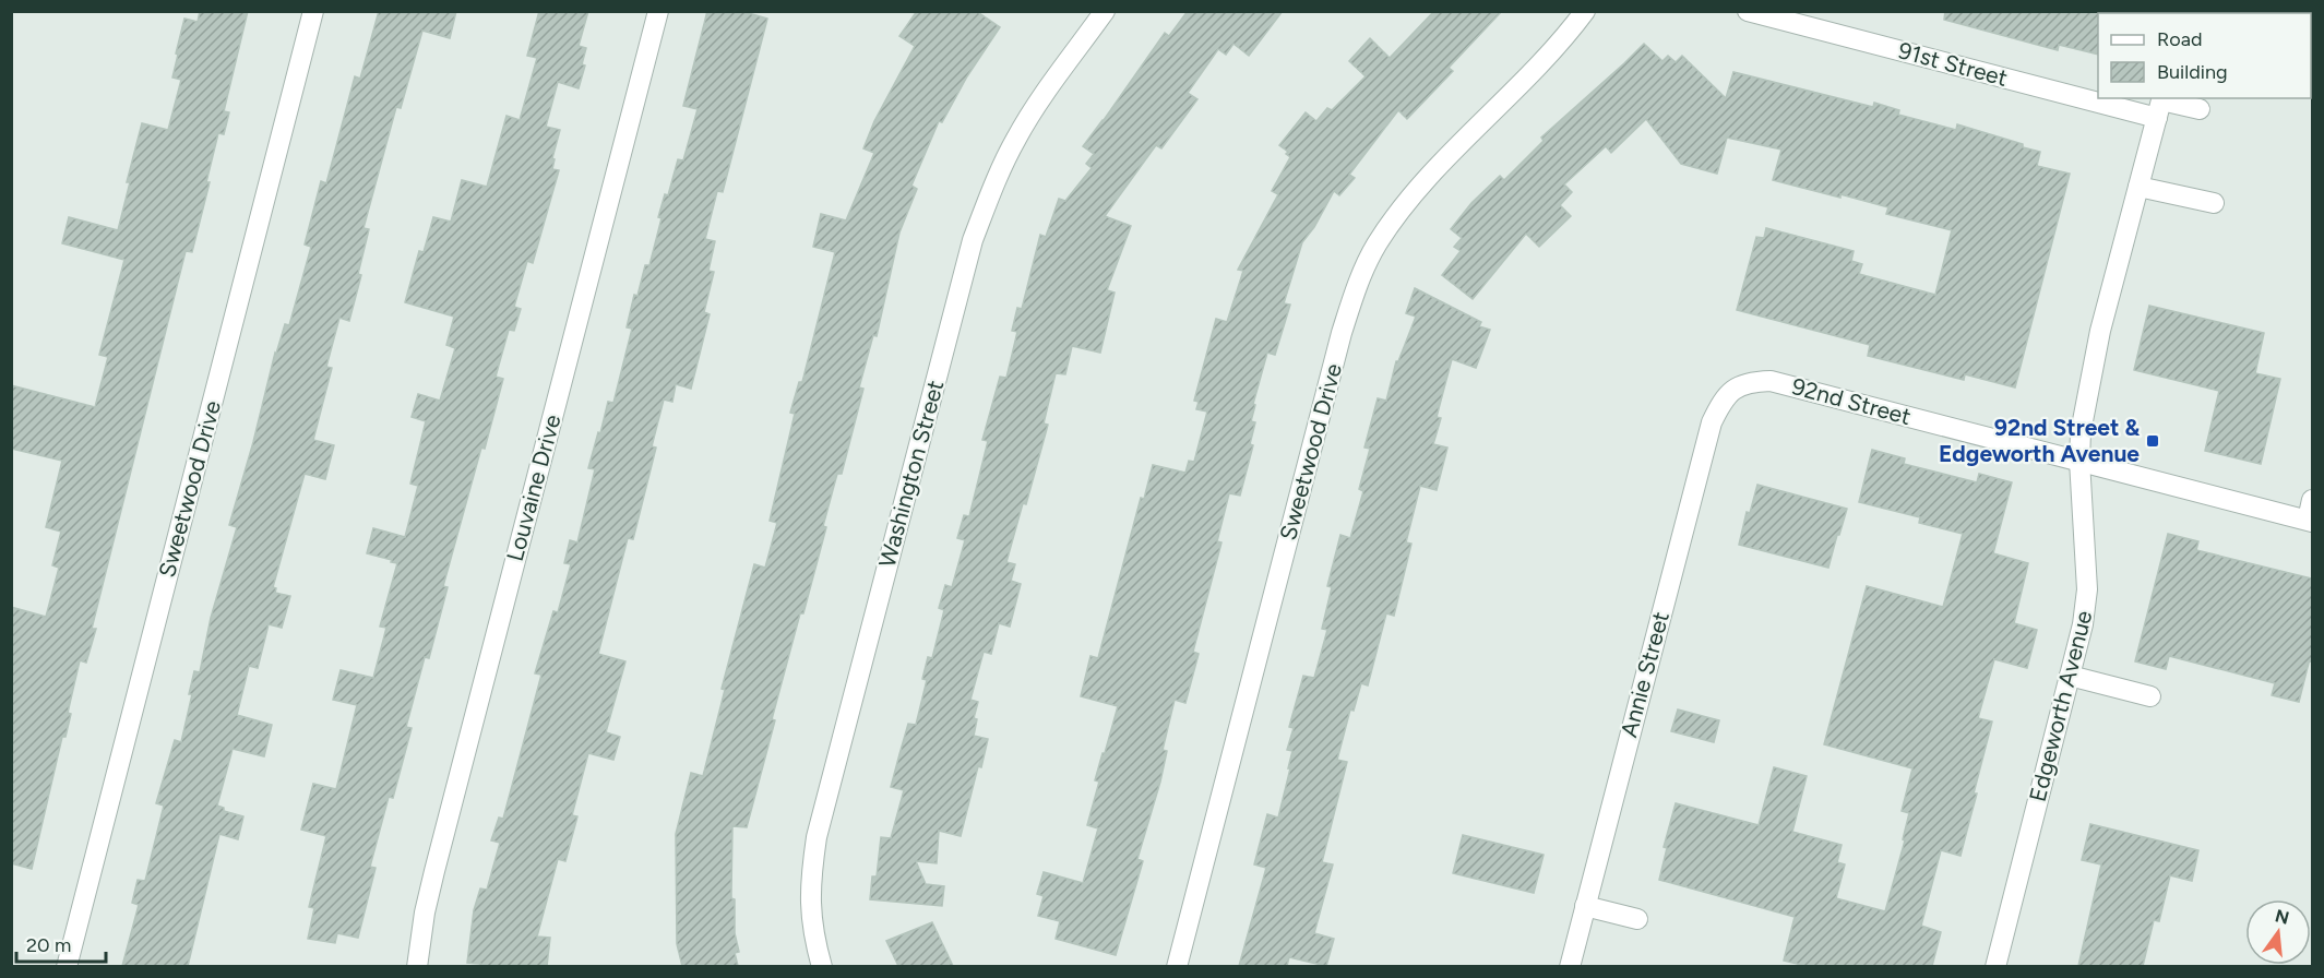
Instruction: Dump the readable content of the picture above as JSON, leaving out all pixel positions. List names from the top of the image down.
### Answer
{
  "streets": {
    "street": [
      "91st Street",
      "92nd Street",
      "Sweetwood Drive",
      "Washington Street",
      "Louvaine Drive",
      "Annie Street",
      "Edgeworth Avenue"
    ]
  },
  "crossings": [
    ["91st Street", "Edgeworth Avenue"],
    ["92nd Street", "Annie Street"],
    ["92nd Street", "Edgeworth Avenue"]
  ],
  "places": {
    "transit": ["92nd Street & Edgeworth Avenue"]
  },
  "legend": ["Road", "Building"],
  "scale_bar": "20 m",
  "north": "top"
}
